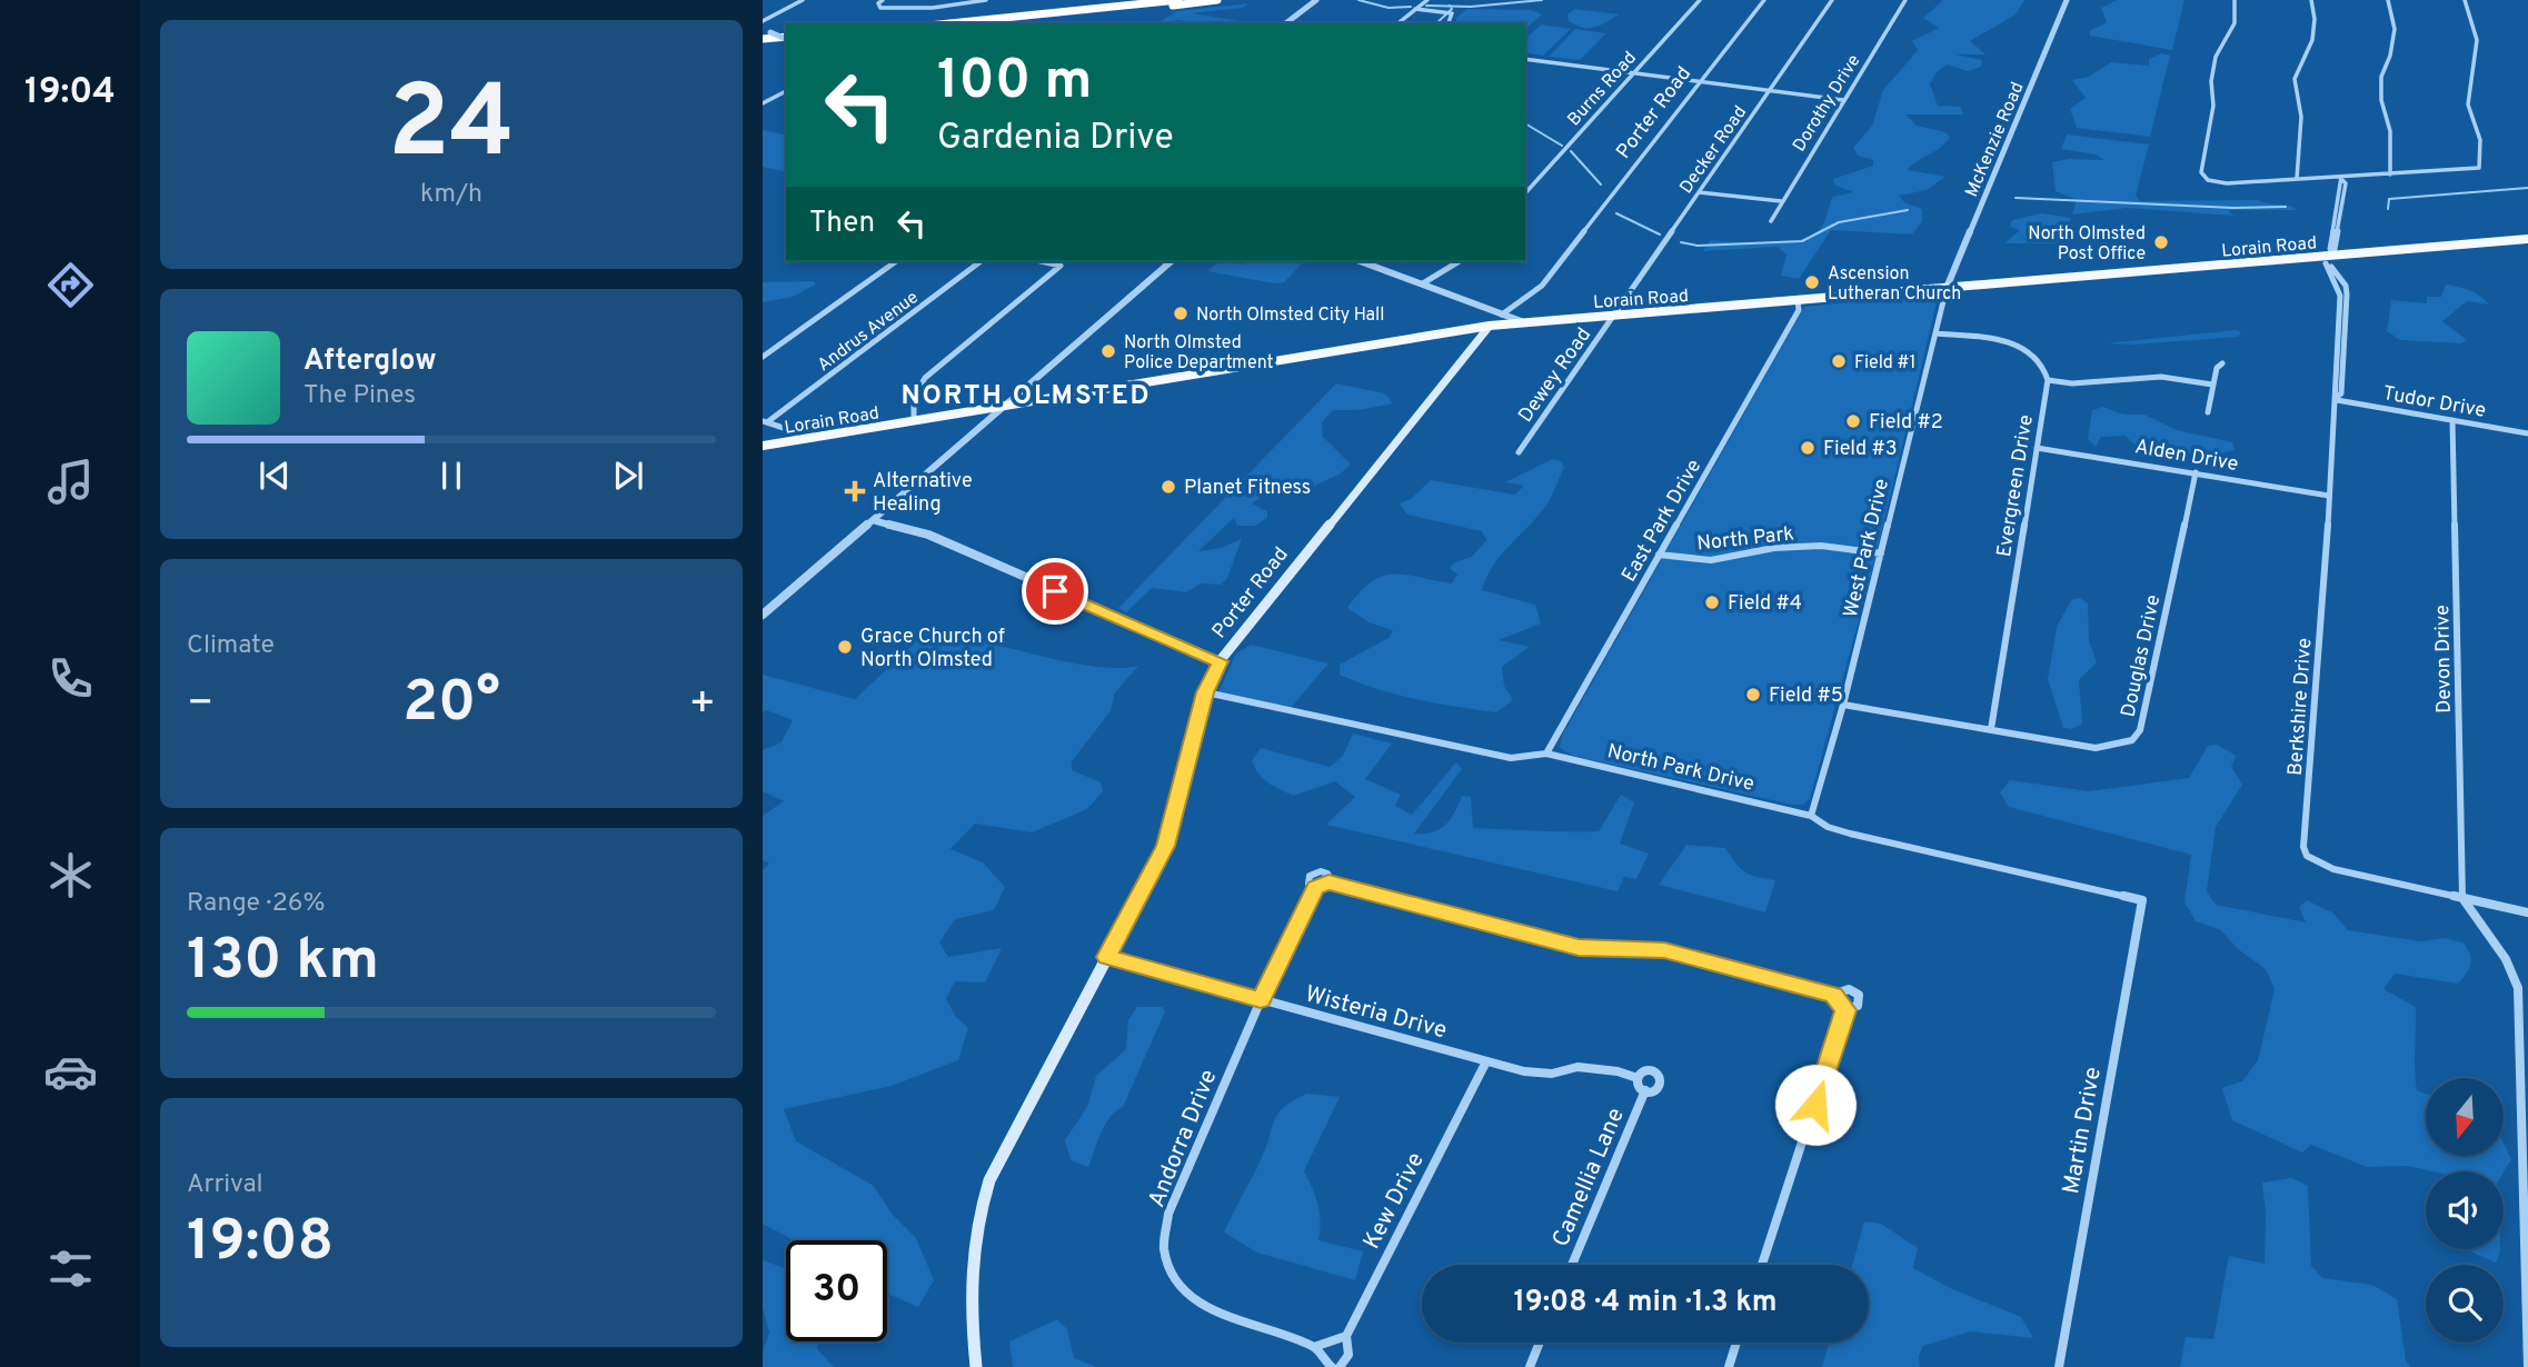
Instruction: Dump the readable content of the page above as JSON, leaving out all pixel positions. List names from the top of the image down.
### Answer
{
  "streets": {
    "main road": ["Porter Road", "Lorain Road"],
    "street": [
      "Burns Road",
      "Dorothy Drive",
      "McKenzie Road",
      "Decker Road",
      "Andrus Avenue",
      "Dewey Road",
      "Tudor Drive",
      "Alden Drive",
      "Evergreen Drive",
      "East Park Drive",
      "North Park",
      "West Park Drive",
      "Douglas Drive",
      "Devon Drive",
      "Berkshire Drive",
      "North Park Drive",
      "Wisteria Drive",
      "Martin Drive",
      "Andorra Drive",
      "Camellia Lane",
      "Kew Drive"
    ]
  },
  "crossings": [
    ["Porter Road", "Lorain Road"],
    ["Porter Road", "North Park Drive"],
    ["Porter Road", "Wisteria Drive"],
    ["McKenzie Road", "Lorain Road"],
    ["McKenzie Road", "West Park Drive"],
    ["Decker Road", "Lorain Road"],
    ["Decker Road", "Dewey Road"],
    ["Lorain Road", "Dewey Road"],
    ["Lorain Road", "East Park Drive"],
    ["Lorain Road", "West Park Drive"],
    ["Lorain Road", "Berkshire Drive"],
    ["Tudor Drive", "Devon Drive"],
    ["Tudor Drive", "Berkshire Drive"],
    ["Alden Drive", "Evergreen Drive"],
    ["Alden Drive", "Douglas Drive"],
    ["Alden Drive", "Berkshire Drive"],
    ["Evergreen Drive", "Douglas Drive"],
    ["East Park Drive", "North Park"],
    ["East Park Drive", "North Park Drive"],
    ["North Park", "West Park Drive"],
    ["West Park Drive", "Douglas Drive"],
    ["West Park Drive", "North Park Drive"],
    ["Devon Drive", "Berkshire Drive"],
    ["North Park Drive", "Martin Drive"],
    ["Wisteria Drive", "Andorra Drive"],
    ["Wisteria Drive", "Camellia Lane"],
    ["Wisteria Drive", "Kew Drive"]
  ],
  "districts": ["NORTH OLMSTED"],
  "places": {
    "other": [
      "North Olmsted Post Office",
      "Ascension Lutheran Church",
      "North Olmsted City Hall",
      "North Olmsted Police Department",
      "Field #1",
      "Field #2",
      "Field #3",
      "Planet Fitness",
      "Field #4",
      "Grace Church of North Olmsted",
      "Field #5"
    ],
    "health": ["Alternative Healing"]
  },
  "north": "bottom",
  "page": {
    "tabs": "19:04",
    "tile": [
      ["24", "km/h"],
      "Climate",
      ["Range · 26%", "130 km"],
      ["Arrival", "19:08"]
    ],
    "turn": ["100 m", "Gardenia Drive"],
    "then": "Then",
    "song": ["Afterglow", "The Pines"],
    "heat": ["−", "20°", "+"],
    "limit": "30",
    "trip": "19:08 · 4 min · 1.3 km"
  }
}
